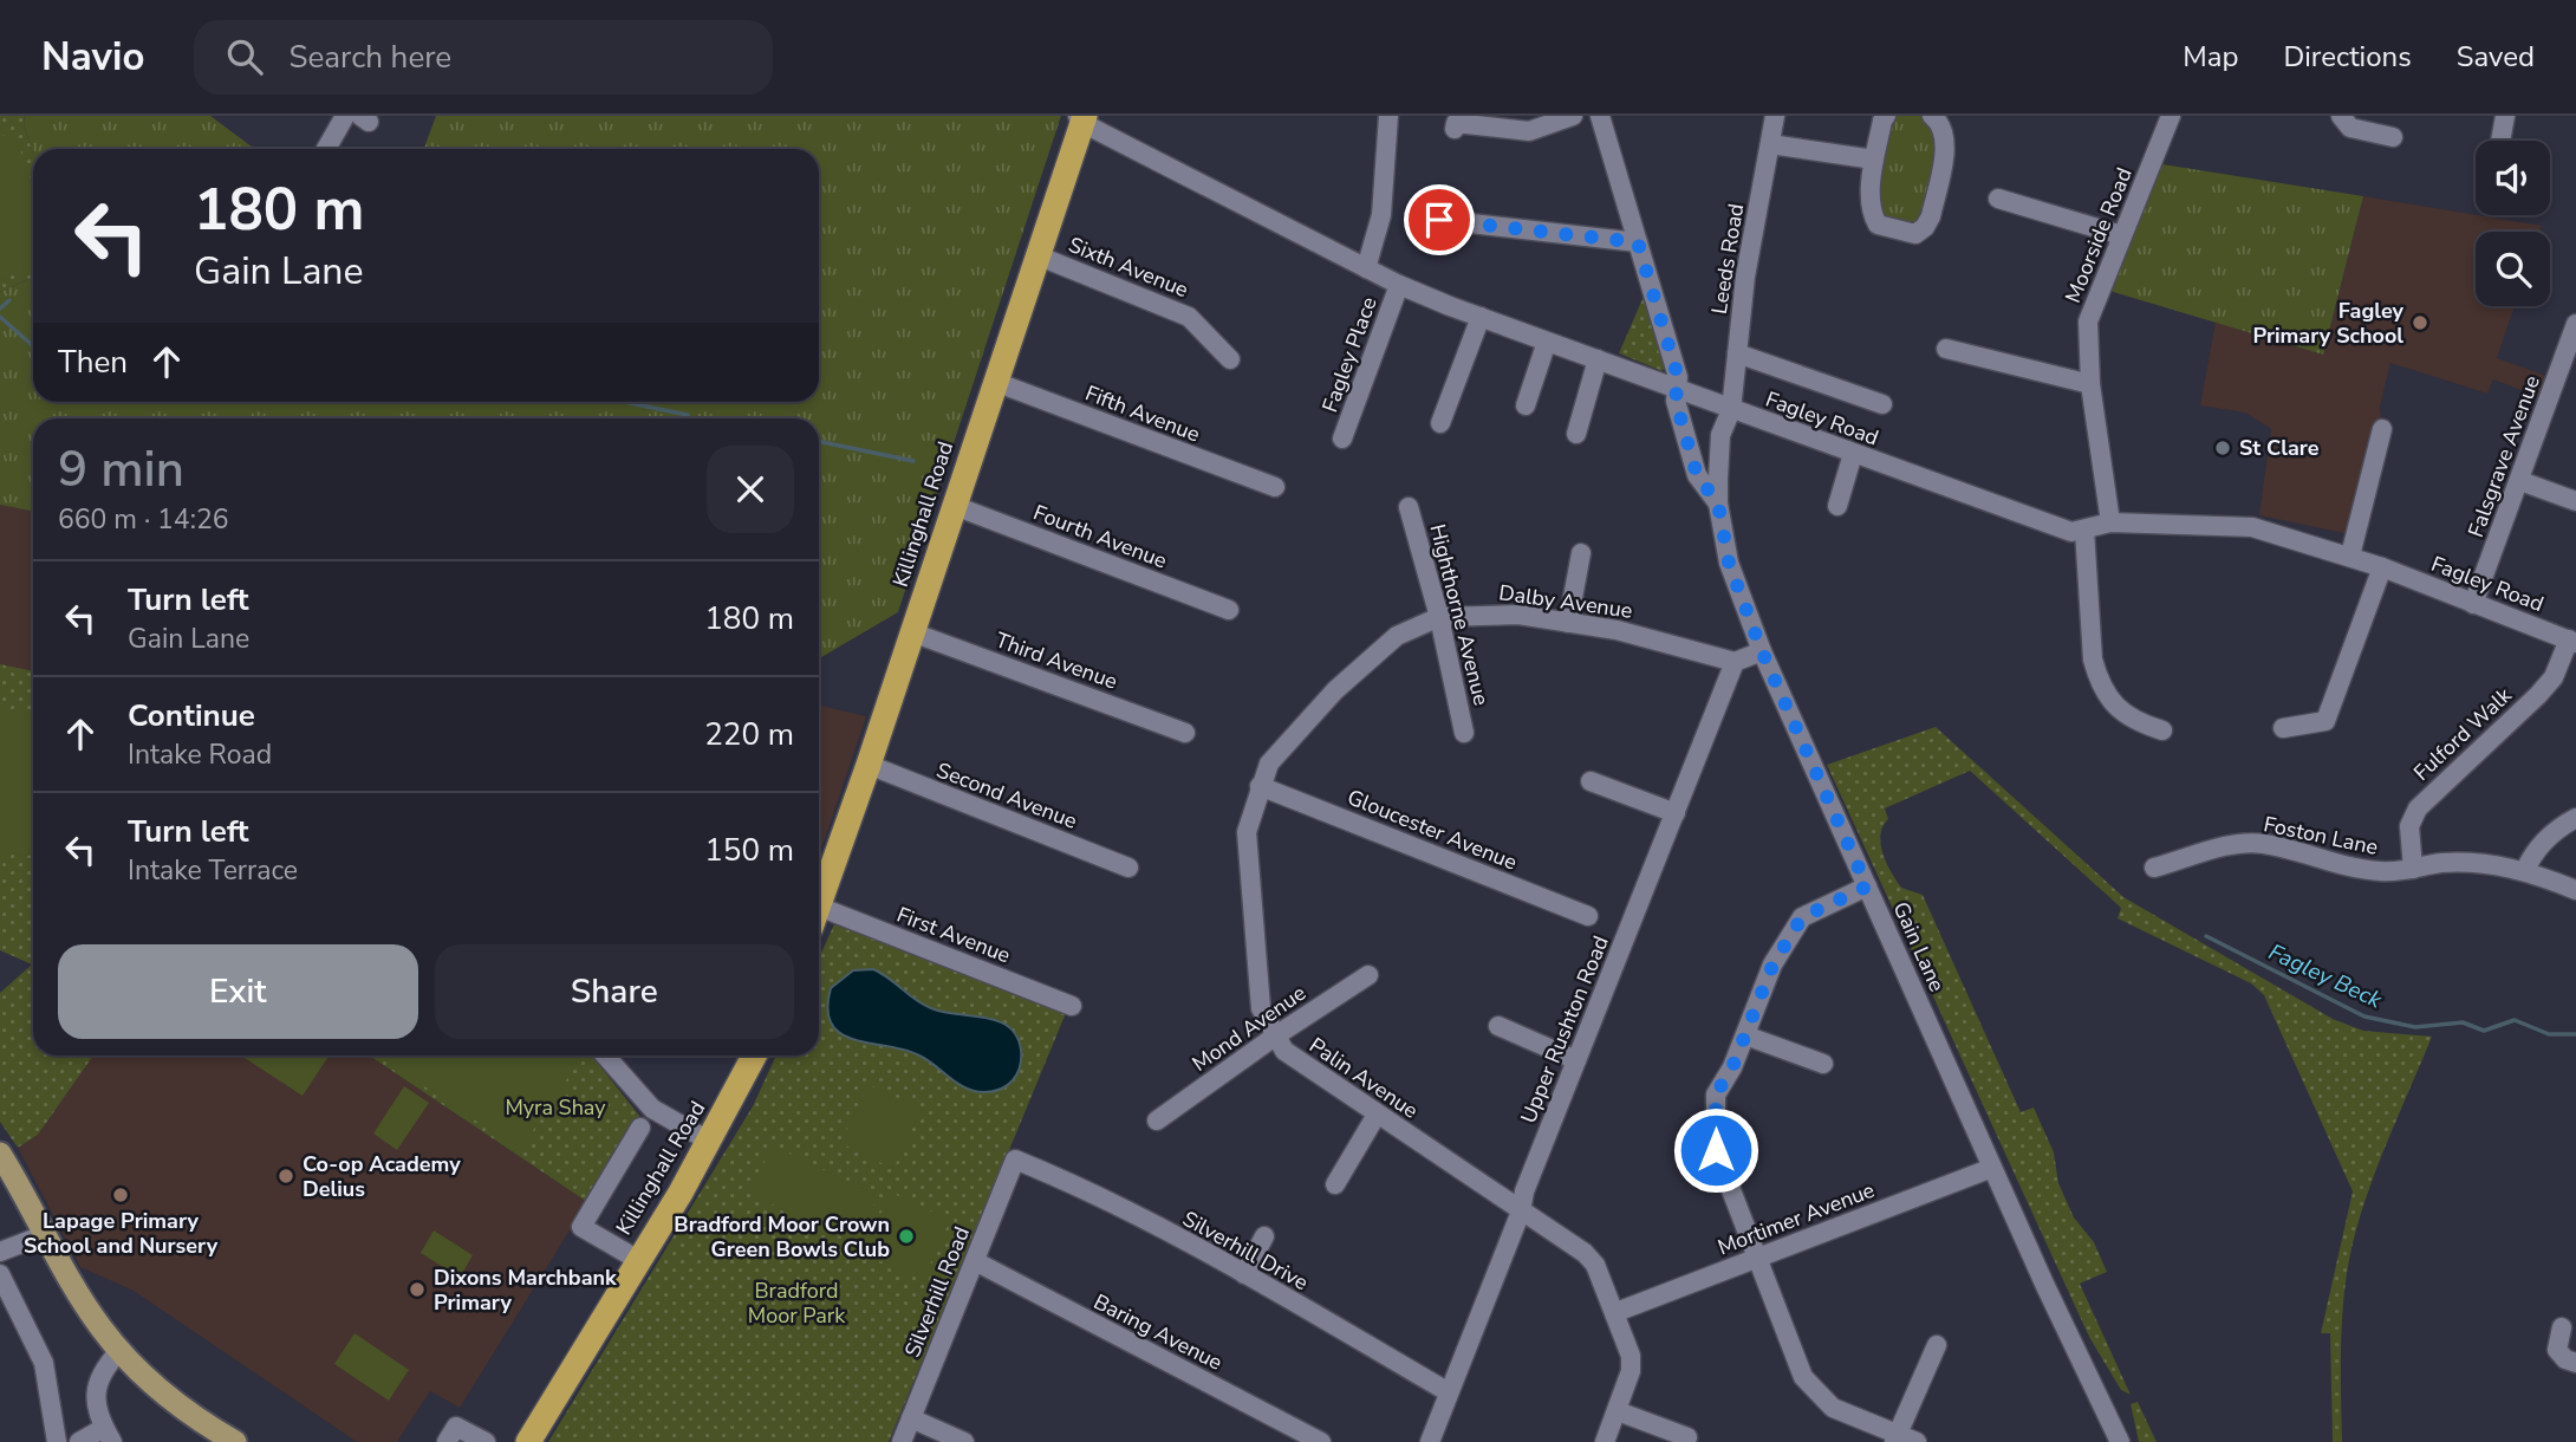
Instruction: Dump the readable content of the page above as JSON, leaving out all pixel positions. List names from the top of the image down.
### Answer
{
  "streets": {
    "highway": ["Killinghall Road"],
    "street": [
      "Moorside Road",
      "Leeds Road",
      "Sixth Avenue",
      "Fagley Place",
      "Fifth Avenue",
      "Fagley Road",
      "Falsgrave Avenue",
      "Fourth Avenue",
      "Dalby Avenue",
      "Highthorne Avenue",
      "Third Avenue",
      "Fulford Walk",
      "Second Avenue",
      "Gloucester Avenue",
      "Foston Lane",
      "First Avenue",
      "Gain Lane",
      "Mond Avenue",
      "Upper Rushton Road",
      "Palin Avenue",
      "Mortimer Avenue",
      "Silverhill Drive",
      "Silverhill Road",
      "Baring Avenue"
    ]
  },
  "crossings": [
    ["Moorside Road", "Fagley Road"],
    ["Leeds Road", "Fagley Road"],
    ["Leeds Road", "Gain Lane"],
    ["Sixth Avenue", "Killinghall Road"],
    ["Fagley Place", "Fagley Road"],
    ["Fifth Avenue", "Killinghall Road"],
    ["Fagley Road", "Falsgrave Avenue"],
    ["Fagley Road", "Killinghall Road"],
    ["Fagley Road", "Fulford Walk"],
    ["Fagley Road", "Gain Lane"],
    ["Killinghall Road", "Fourth Avenue"],
    ["Killinghall Road", "Third Avenue"],
    ["Killinghall Road", "Second Avenue"],
    ["Dalby Avenue", "Highthorne Avenue"],
    ["Dalby Avenue", "Gloucester Avenue"],
    ["Dalby Avenue", "Upper Rushton Road"],
    ["Dalby Avenue", "Palin Avenue"],
    ["Fulford Walk", "Foston Lane"],
    ["Gloucester Avenue", "Palin Avenue"],
    ["Gain Lane", "Mortimer Avenue"],
    ["Mond Avenue", "Palin Avenue"],
    ["Upper Rushton Road", "Palin Avenue"],
    ["Upper Rushton Road", "Silverhill Drive"],
    ["Palin Avenue", "Mortimer Avenue"],
    ["Silverhill Drive", "Silverhill Road"],
    ["Silverhill Road", "Baring Avenue"]
  ],
  "water": ["Fagley Beck"],
  "parks": ["Myra Shay", "Bradford Moor Park"],
  "places": [
    "Fagley Primary School",
    "St Clare",
    "Co-op Academy Delius",
    "Lapage Primary School and Nursery",
    "Bradford Moor Crown Green Bowls Club",
    "Dixons Marchbank Primary"
  ],
  "page": {
    "header": "Navio",
    "search": "Search here",
    "nav": ["Map", "Directions", "Saved"],
    "turn": ["180 m", "Gain Lane"],
    "then": "Then",
    "heading": ["9 min", "660 m · 14:26"],
    "list": [
      {
        "name": "Turn left",
        "note": "Gain Lane",
        "value": "180 m"
      },
      {
        "name": "Continue",
        "note": "Intake Road",
        "value": "220 m"
      },
      {
        "name": "Turn left",
        "note": "Intake Terrace",
        "value": "150 m"
      }
    ],
    "buttons": ["Exit", "Share"]
  }
}
